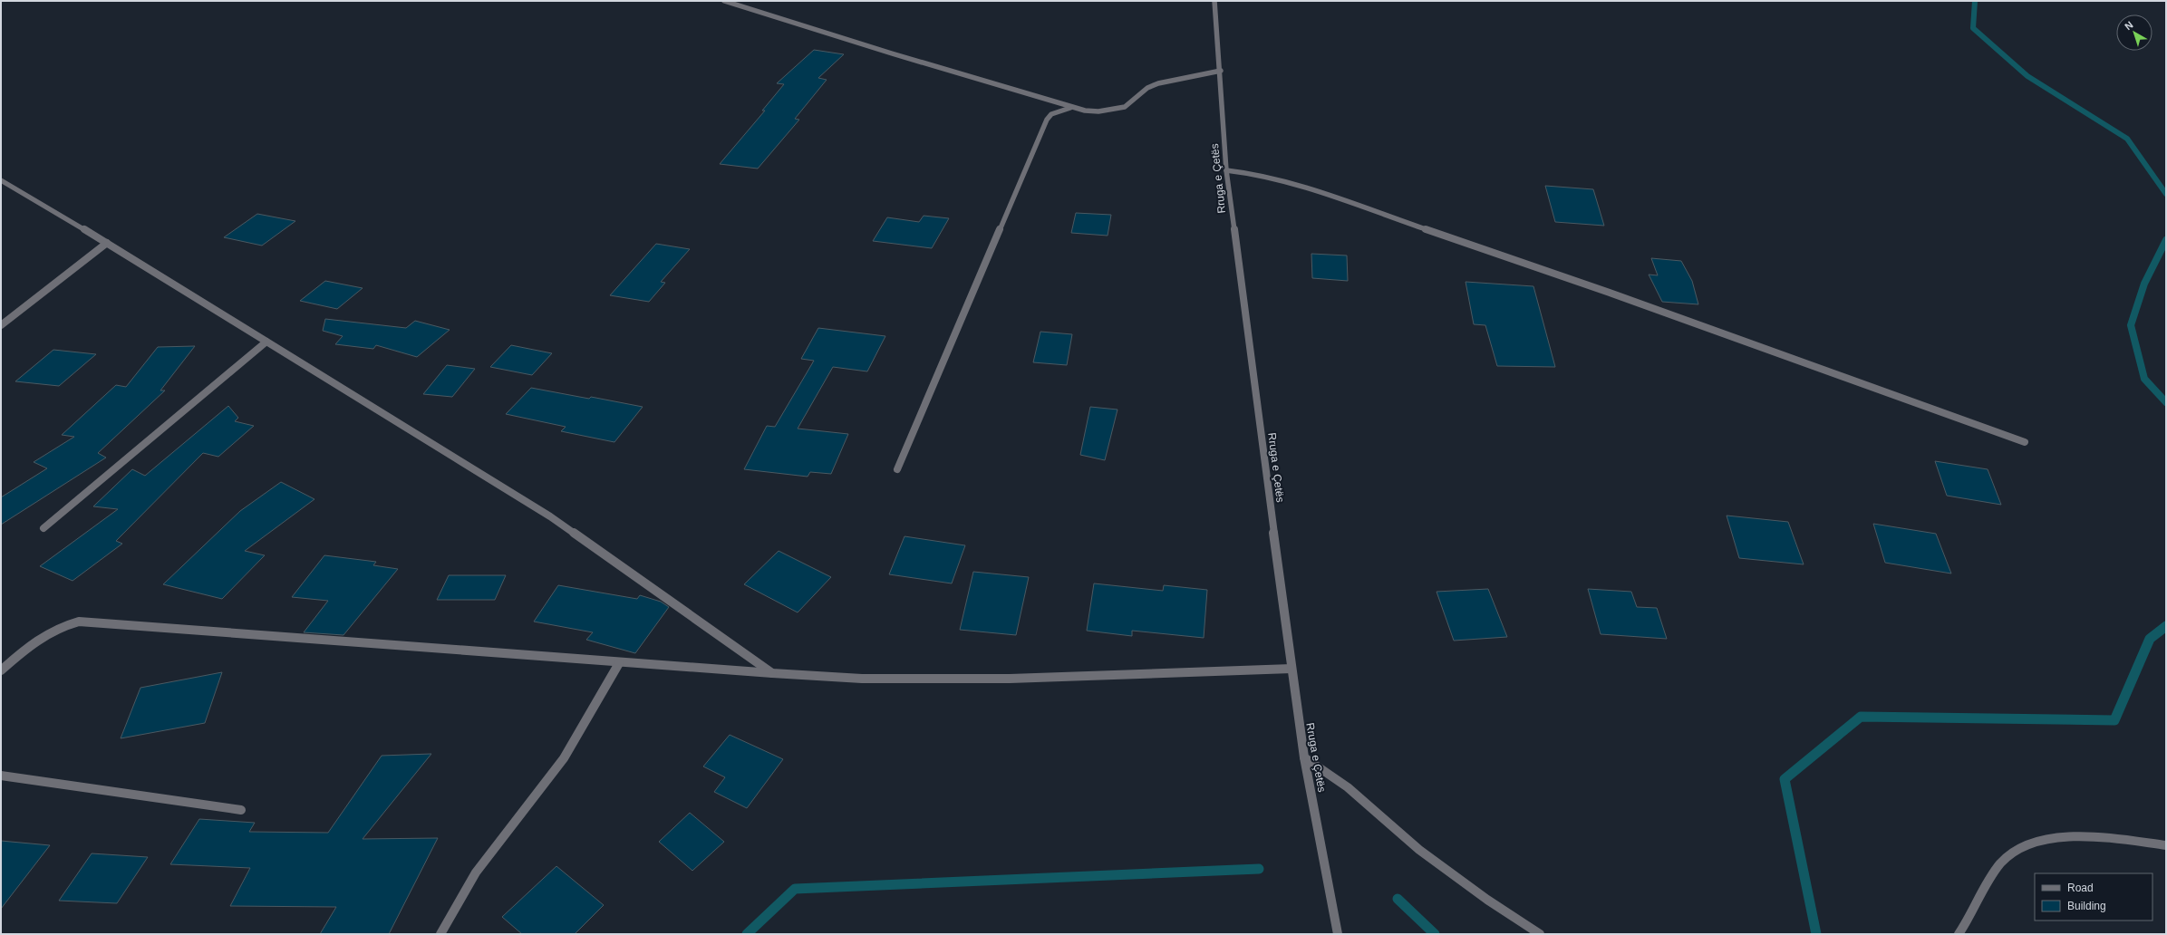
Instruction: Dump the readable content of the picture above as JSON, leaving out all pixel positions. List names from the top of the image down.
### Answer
{
  "streets": {
    "street": ["Rruga e Çetës"]
  },
  "legend": ["Road", "Building"],
  "north": "top left"
}
